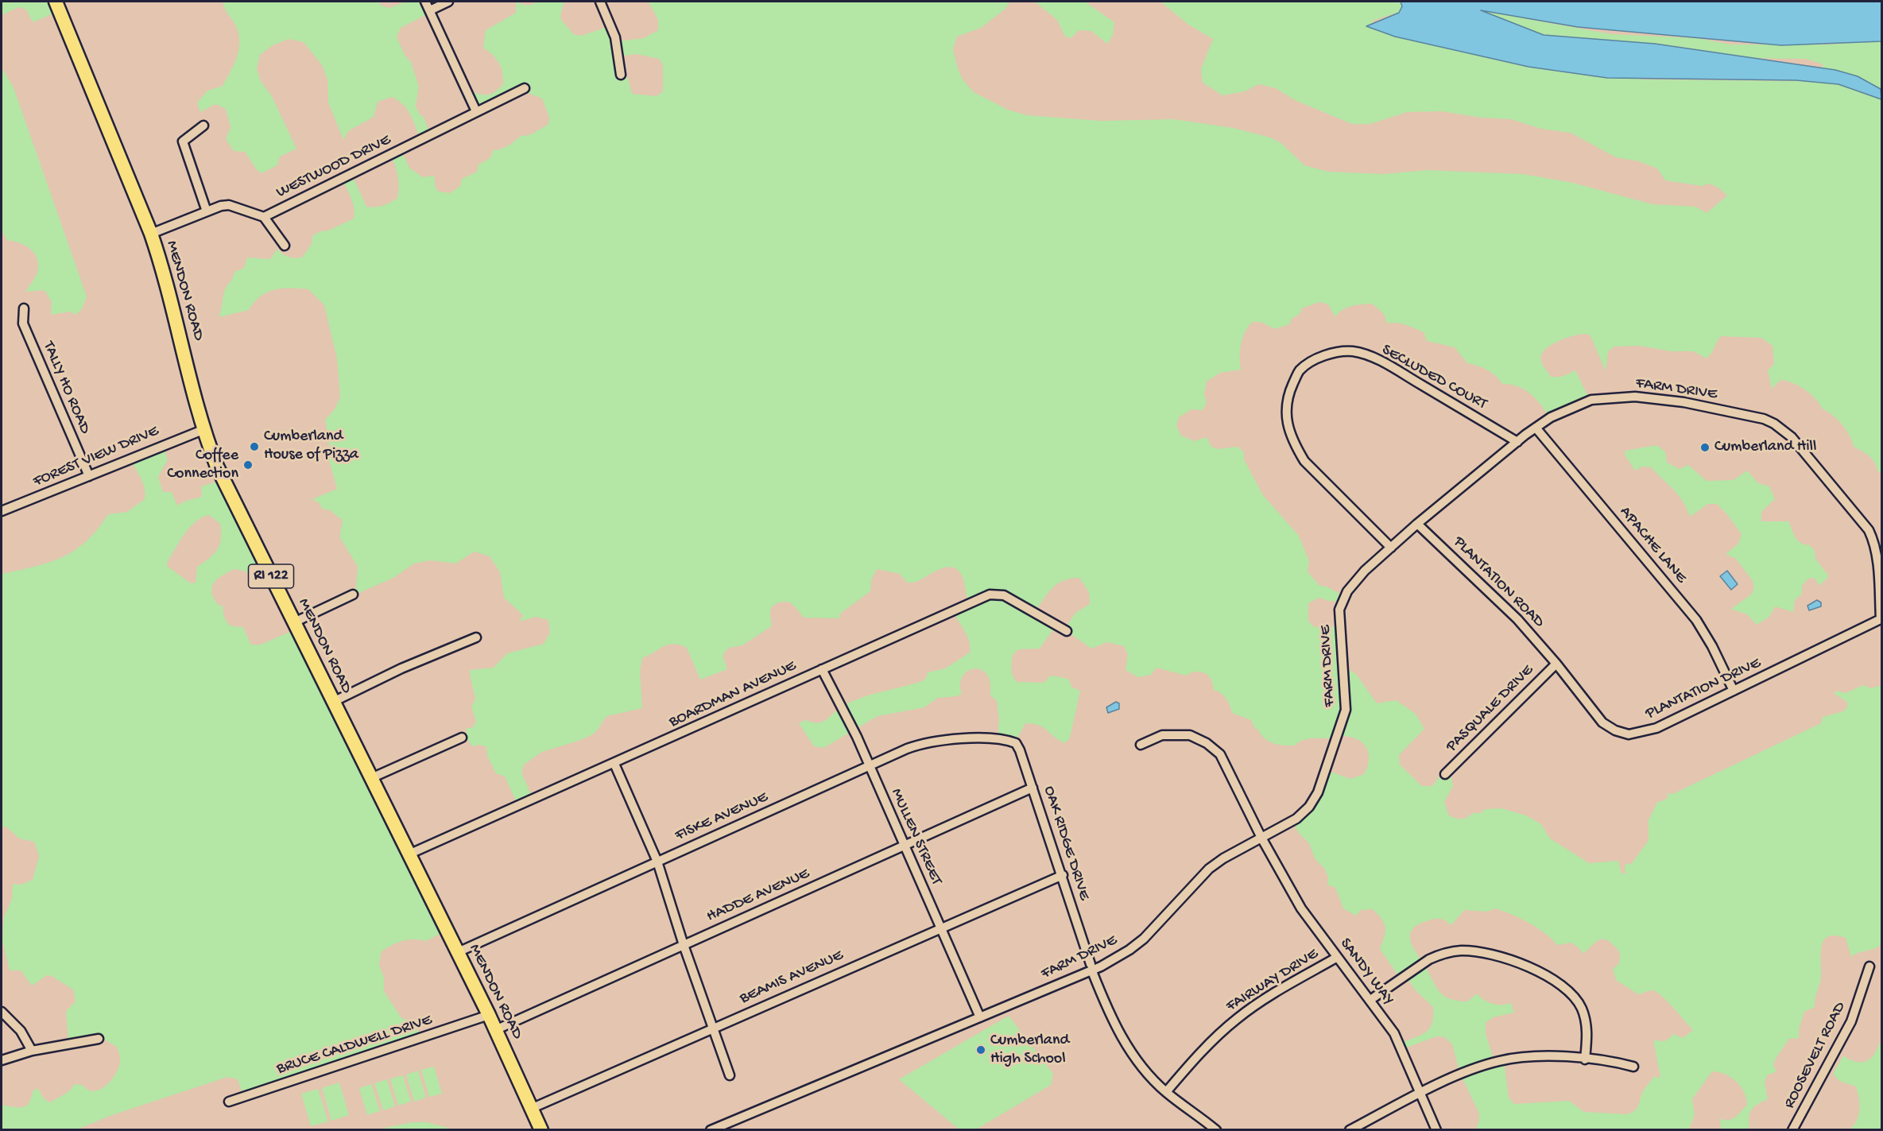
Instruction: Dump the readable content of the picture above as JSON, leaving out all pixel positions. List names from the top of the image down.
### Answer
{
  "streets": {
    "main road": ["MENDON ROAD", "RI 122"],
    "street": [
      "WESTWOOD DRIVE",
      "SECLUDED COURT",
      "TALLY HO ROAD",
      "FARM DRIVE",
      "FOREST VIEW DRIVE",
      "APACHE LANE",
      "PLANTATION ROAD",
      "PLANTATION DRIVE",
      "BOARDMAN AVENUE",
      "PASQUALE DRIVE",
      "FISKE AVENUE",
      "MULLEN STREET",
      "OAK RIDGE DRIVE",
      "HADDE AVENUE",
      "SANDY WAY",
      "BEAMIS AVENUE",
      "FAIRWAY DRIVE",
      "BRUCE CALDWELL DRIVE",
      "ROOSEVELT ROAD"
    ]
  },
  "crossings": [
    ["WESTWOOD DRIVE", "MENDON ROAD"],
    ["MENDON ROAD", "FOREST VIEW DRIVE"],
    ["MENDON ROAD", "BOARDMAN AVENUE"],
    ["MENDON ROAD", "FISKE AVENUE"],
    ["MENDON ROAD", "HADDE AVENUE"],
    ["MENDON ROAD", "BEAMIS AVENUE"],
    ["MENDON ROAD", "BRUCE CALDWELL DRIVE"],
    ["SECLUDED COURT", "FARM DRIVE"],
    ["TALLY HO ROAD", "FOREST VIEW DRIVE"],
    ["FARM DRIVE", "APACHE LANE"],
    ["FARM DRIVE", "PLANTATION ROAD"],
    ["FARM DRIVE", "PLANTATION DRIVE"],
    ["FARM DRIVE", "MULLEN STREET"],
    ["FARM DRIVE", "OAK RIDGE DRIVE"],
    ["FARM DRIVE", "SANDY WAY"],
    ["APACHE LANE", "PLANTATION DRIVE"],
    ["PLANTATION ROAD", "PLANTATION DRIVE"],
    ["PLANTATION ROAD", "PASQUALE DRIVE"],
    ["PLANTATION DRIVE", "PASQUALE DRIVE"],
    ["BOARDMAN AVENUE", "MULLEN STREET"],
    ["FISKE AVENUE", "MULLEN STREET"],
    ["FISKE AVENUE", "OAK RIDGE DRIVE"],
    ["MULLEN STREET", "HADDE AVENUE"],
    ["MULLEN STREET", "BEAMIS AVENUE"],
    ["OAK RIDGE DRIVE", "HADDE AVENUE"],
    ["OAK RIDGE DRIVE", "BEAMIS AVENUE"],
    ["OAK RIDGE DRIVE", "FAIRWAY DRIVE"],
    ["SANDY WAY", "FAIRWAY DRIVE"]
  ],
  "places": [
    "Cumberland House of Pizza",
    "Cumberland Hill",
    "Coffee Connection",
    "Cumberland High School"
  ]
}
